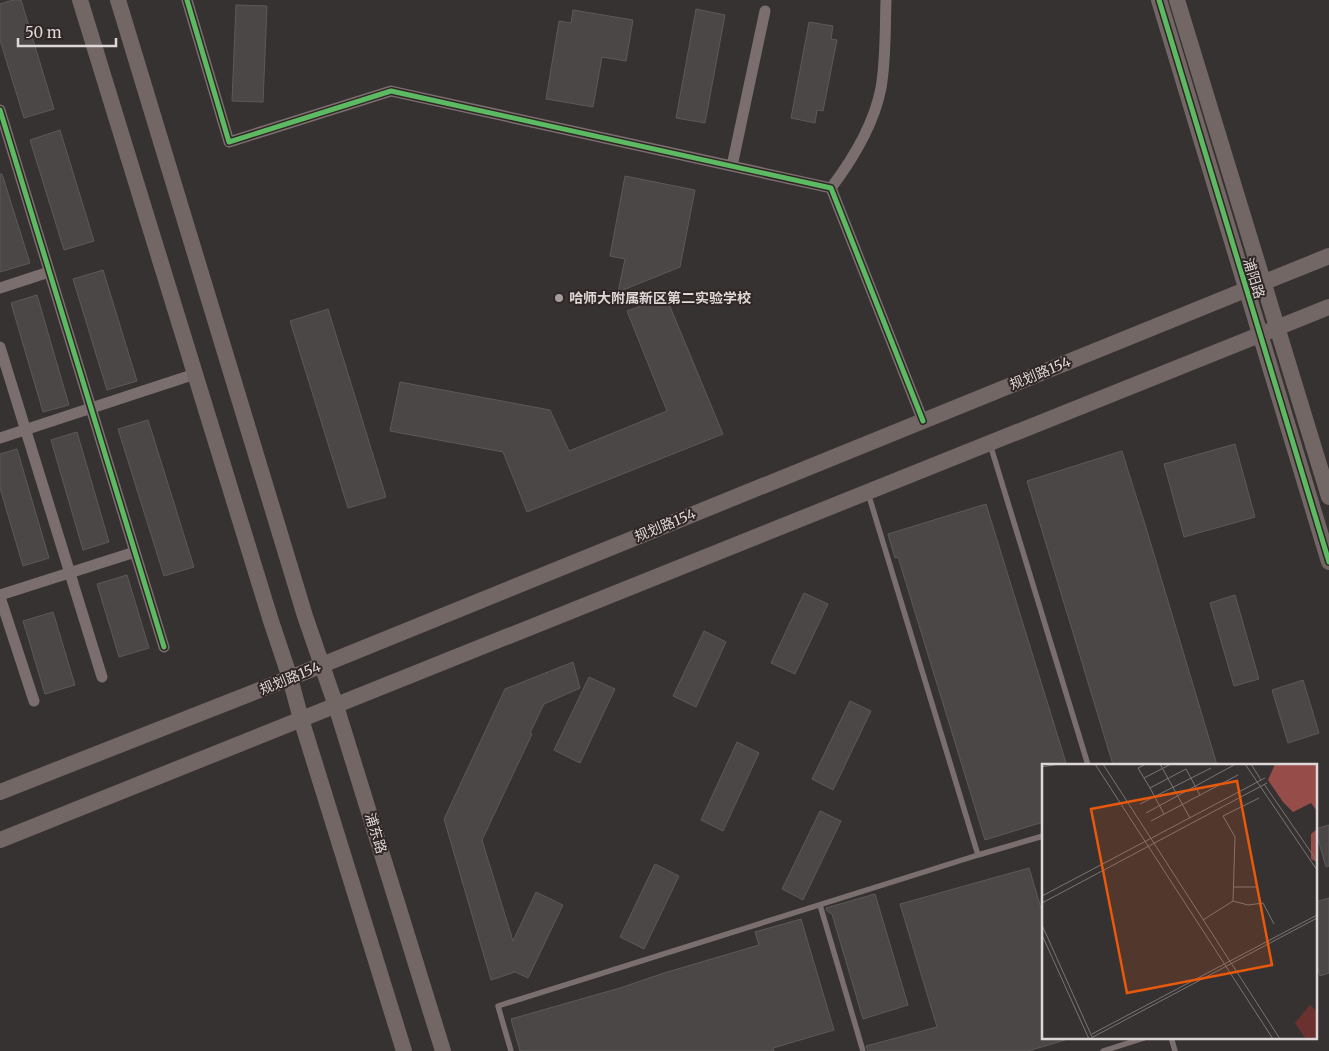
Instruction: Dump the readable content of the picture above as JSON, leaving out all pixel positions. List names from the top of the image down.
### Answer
{
  "streets": {
    "main road": ["浦阳路", "规划路154", "浦东路"]
  },
  "crossings": [
    ["浦阳路", "规划路154"],
    ["规划路154", "浦东路"]
  ],
  "places": ["哈师大附属新区第二实验学校"],
  "scale_bar": "50 m"
}
